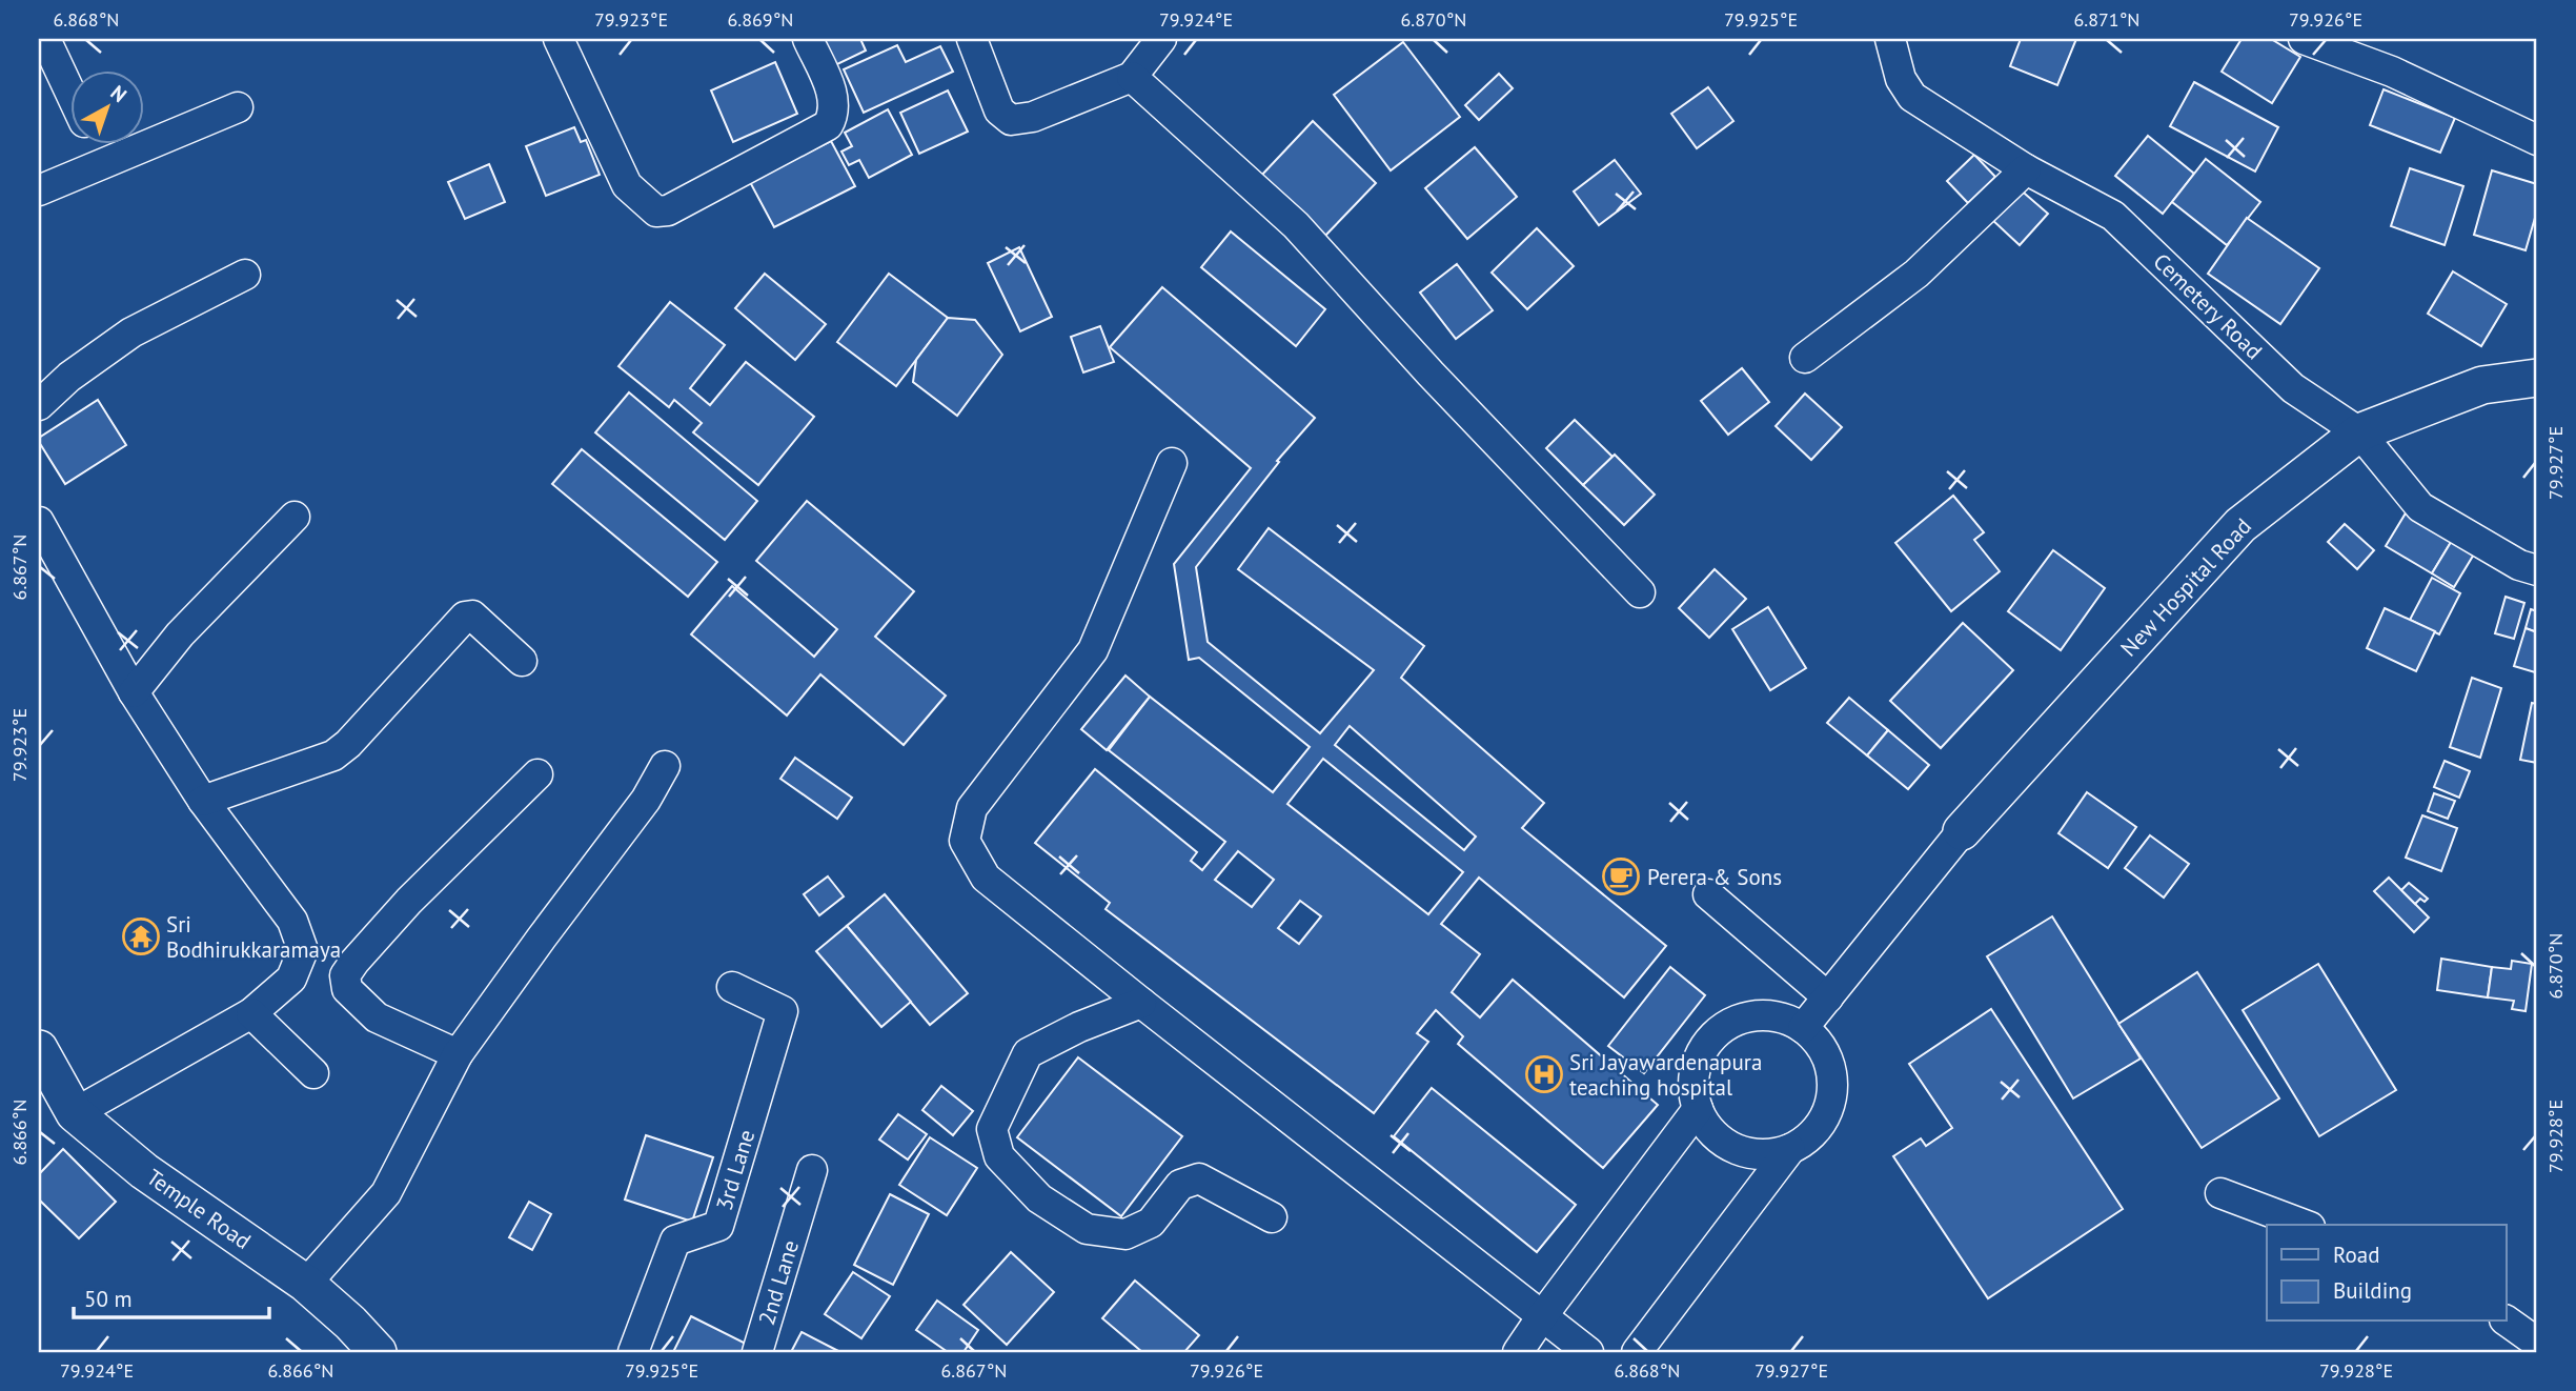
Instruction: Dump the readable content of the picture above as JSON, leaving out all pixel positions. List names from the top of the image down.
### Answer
{
  "streets": {
    "main road": ["New Hospital Road", "Temple Road"],
    "street": ["Cemetery Road", "3rd Lane", "2nd Lane"]
  },
  "crossings": [
    ["Cemetery Road", "New Hospital Road"]
  ],
  "places": {
    "cafe": ["Perera & Sons"],
    "temple": ["Sri Bodhirukkaramaya"],
    "hospital": ["Sri Jayawardenapura teaching hospital"]
  },
  "legend": ["Road", "Building"],
  "scale_bar": "50 m",
  "north": "top right",
  "coordinates": [
    "6.868°N",
    "79.923°E",
    "6.869°N",
    "79.924°E",
    "6.870°N",
    "79.925°E",
    "6.871°N",
    "79.926°E",
    "79.927°E",
    "6.867°N",
    "6.866°N",
    "79.928°E"
  ]
}
